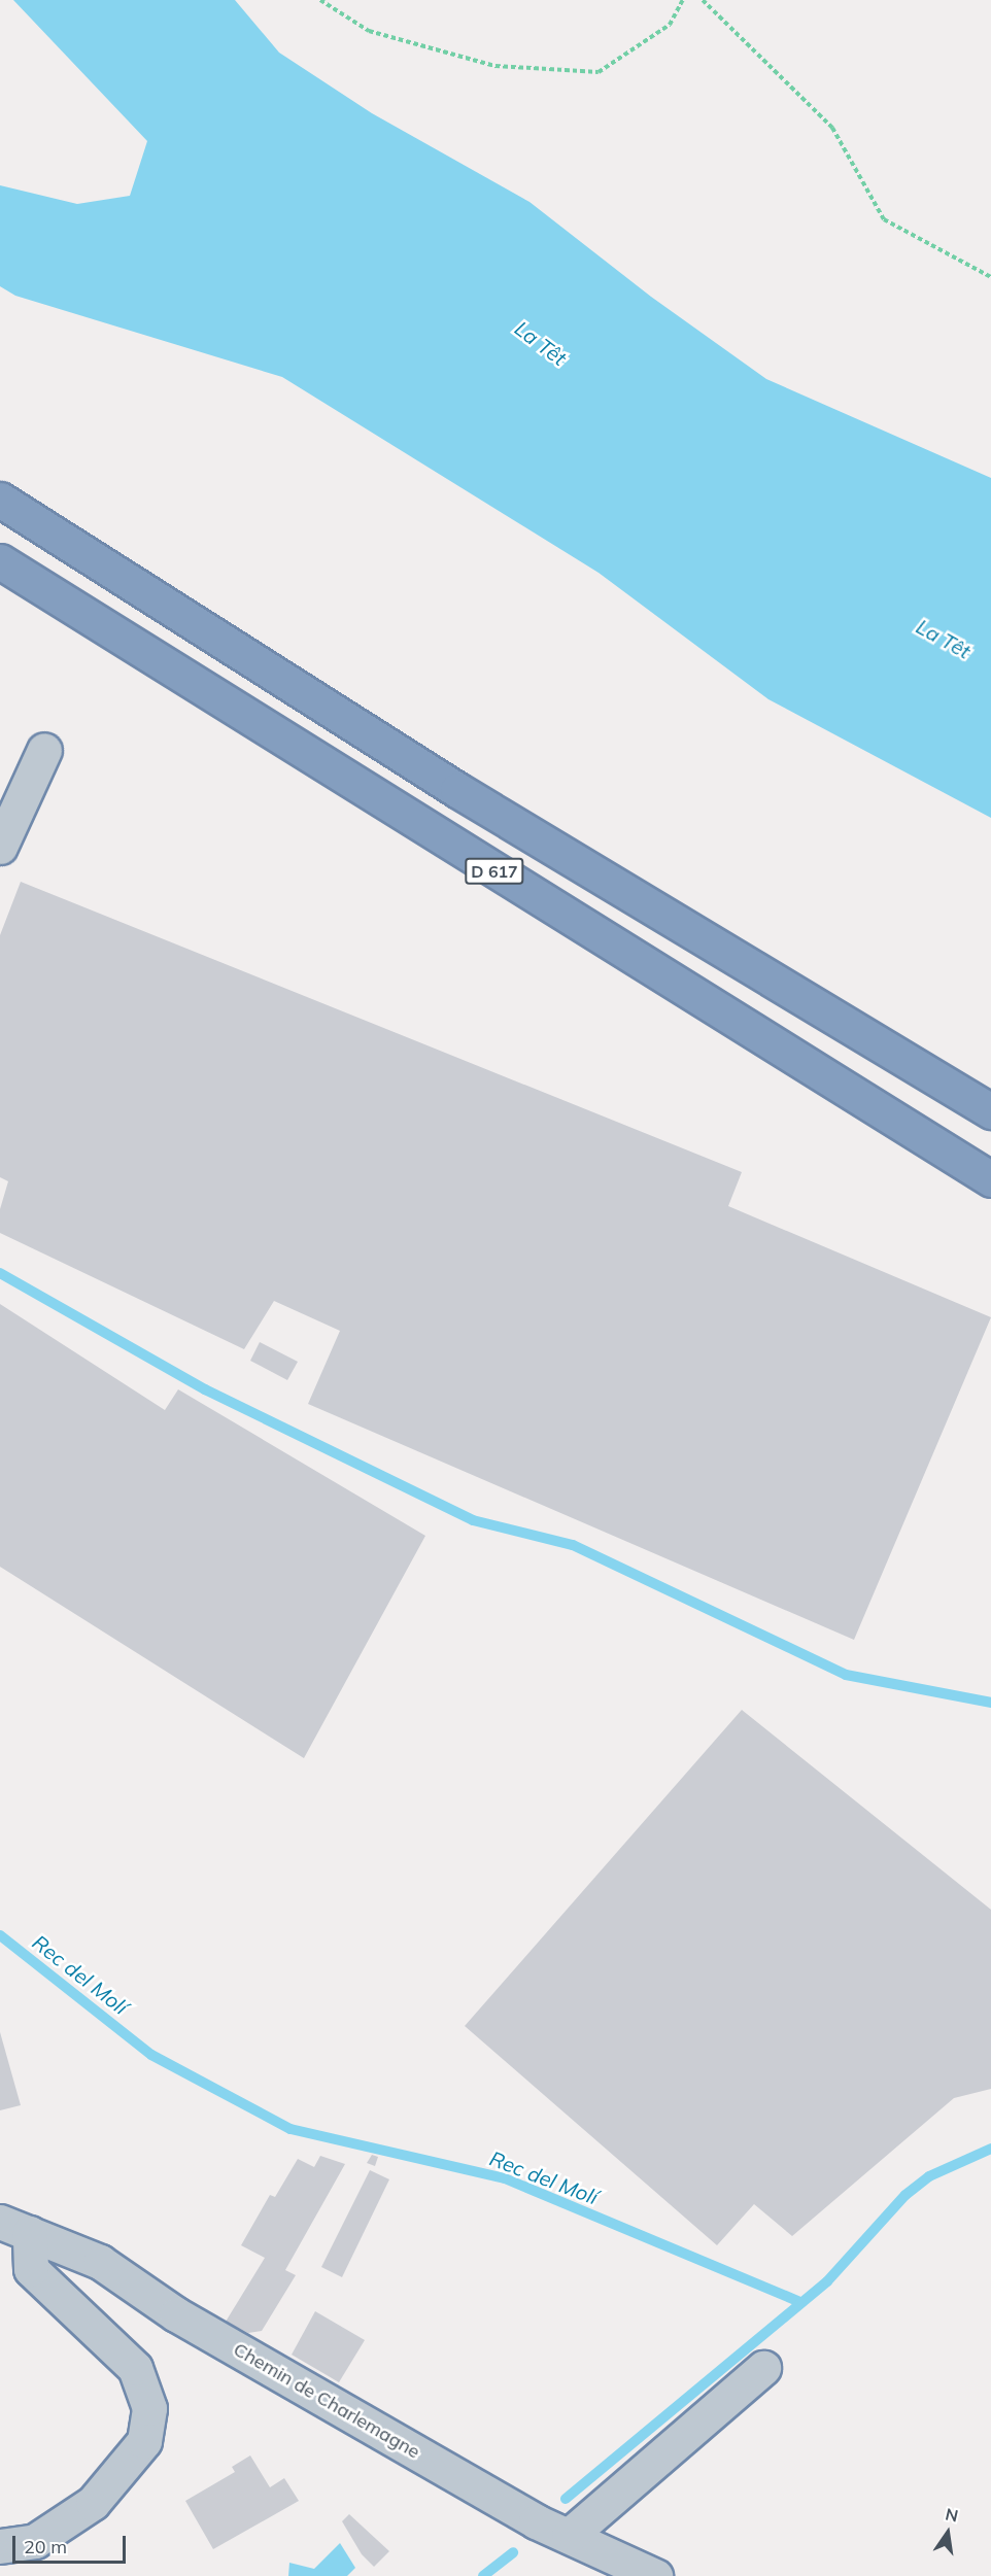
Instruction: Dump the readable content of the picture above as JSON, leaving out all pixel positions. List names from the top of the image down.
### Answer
{
  "streets": {
    "highway": ["D 617"],
    "street": ["Chemin de Charlemagne"]
  },
  "water": ["La Têt", "Rec del Molí"],
  "scale_bar": "20 m",
  "north": "top"
}
